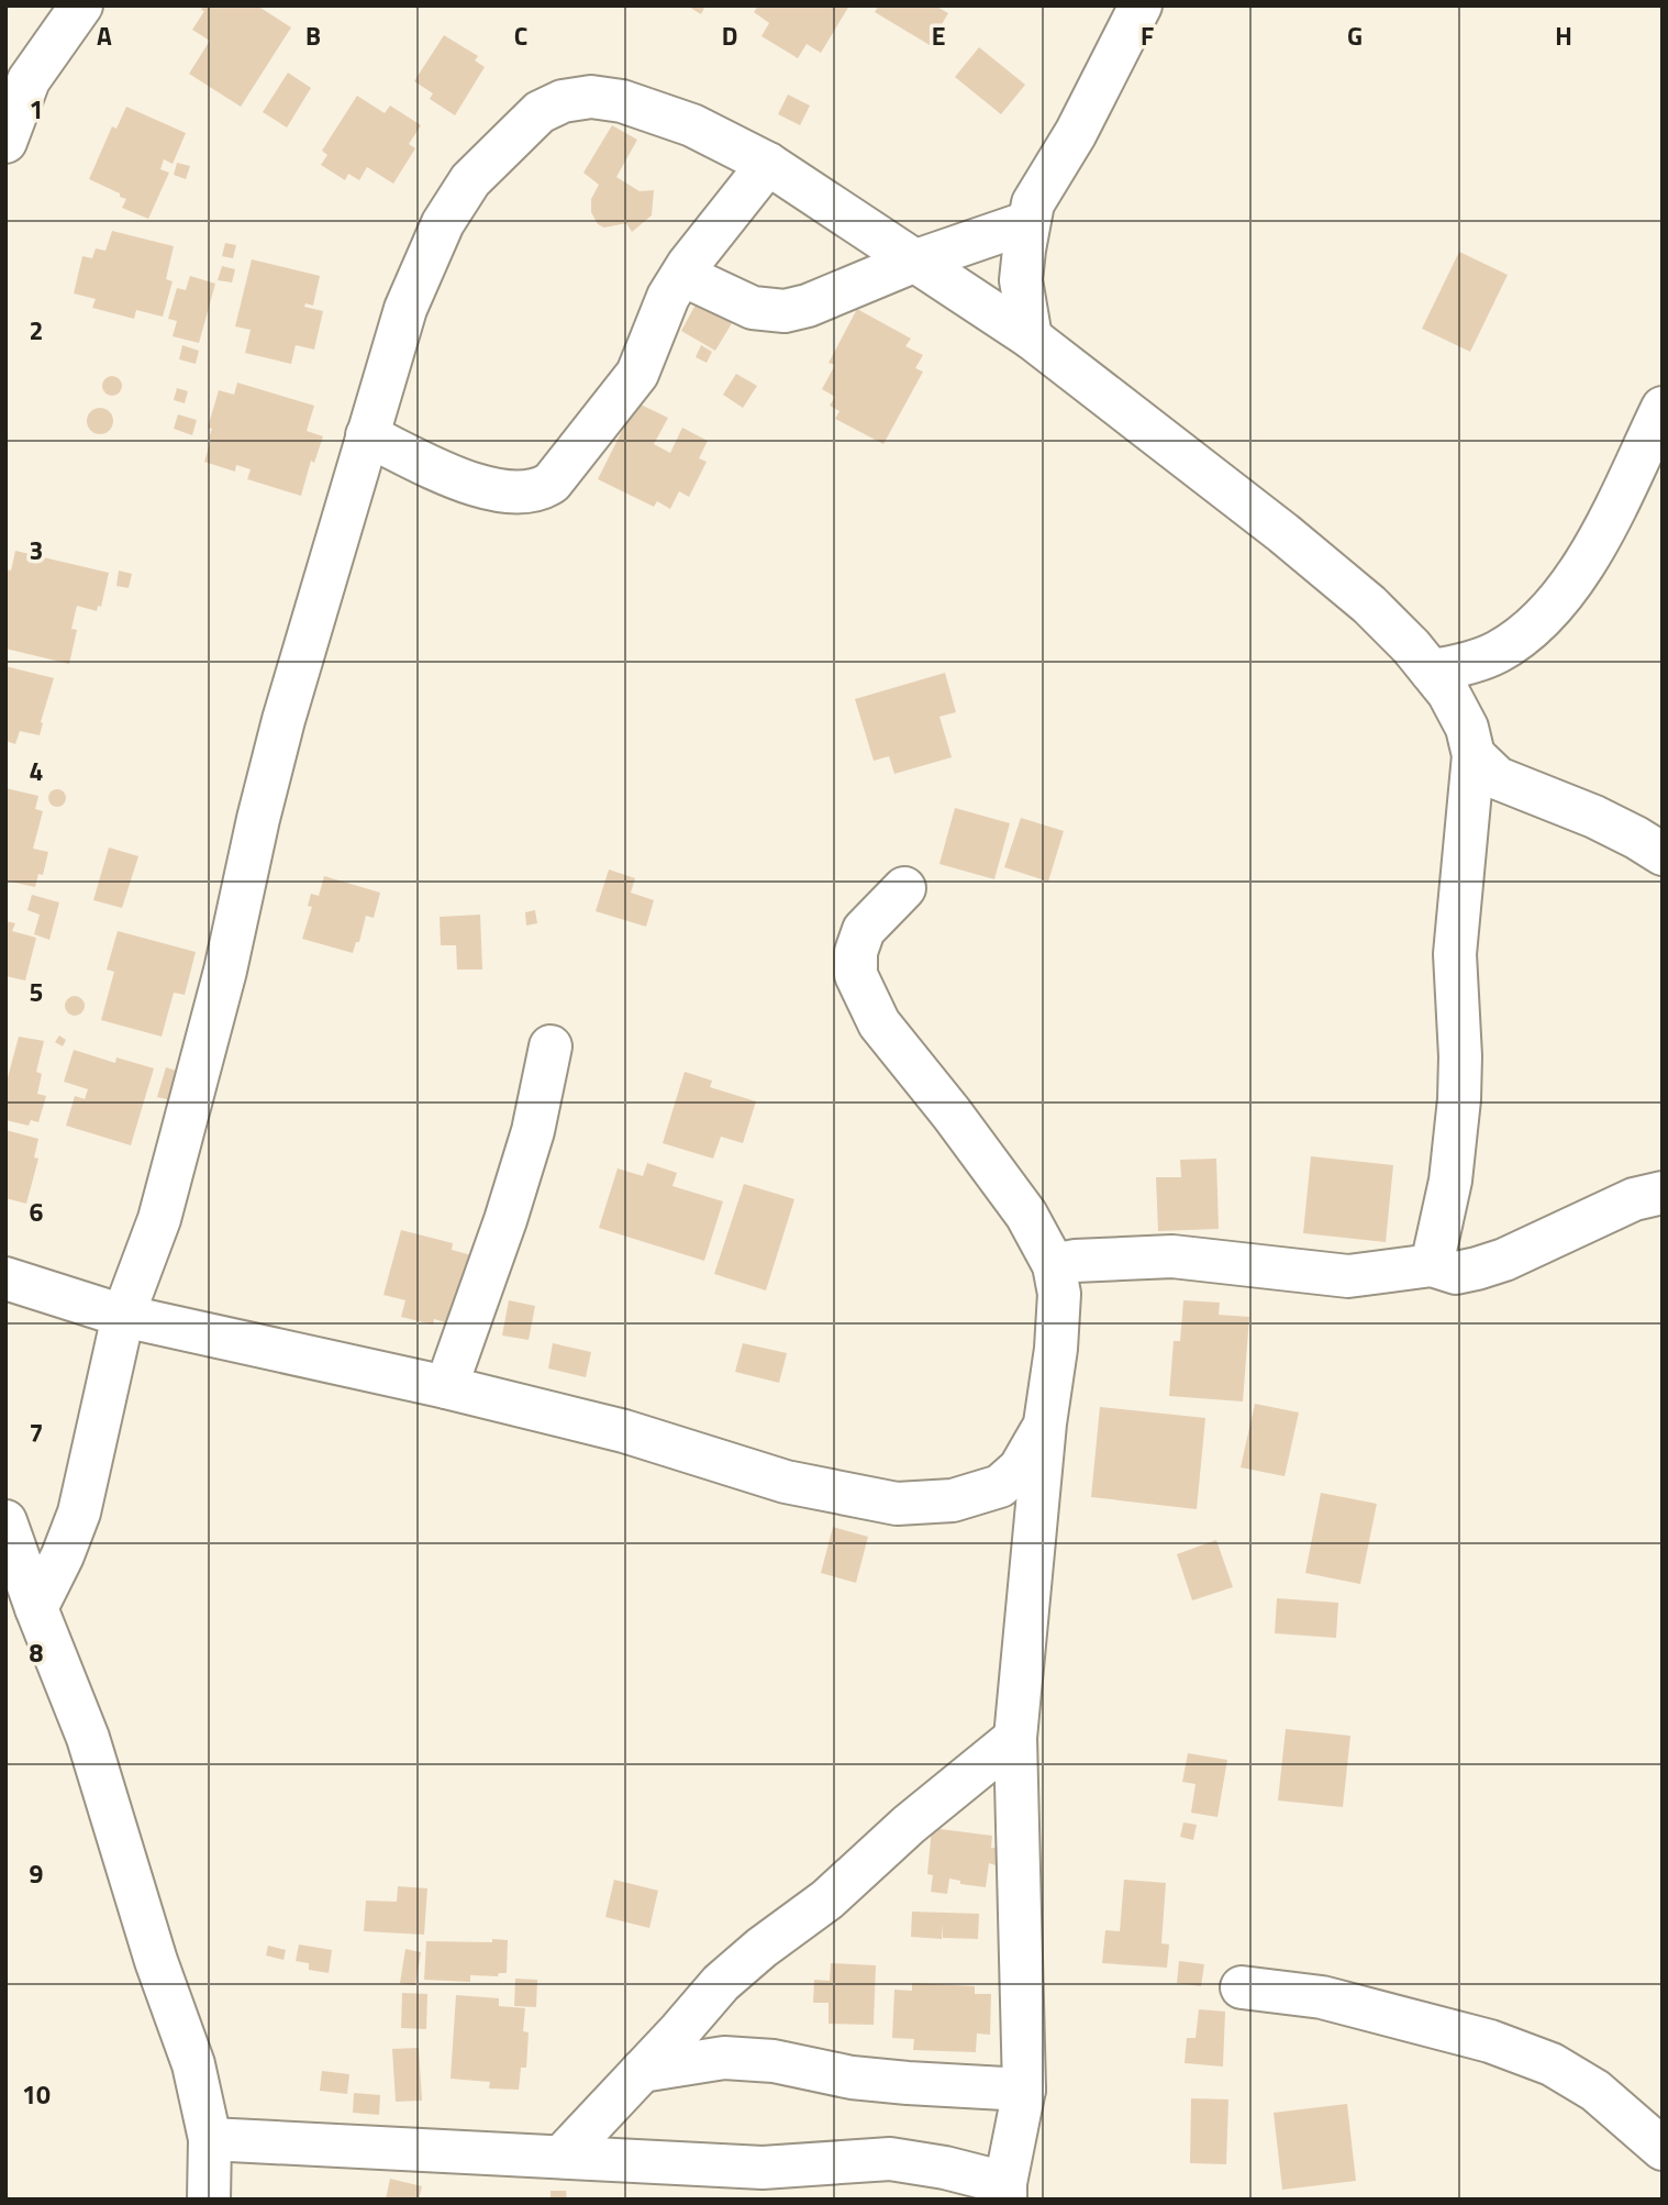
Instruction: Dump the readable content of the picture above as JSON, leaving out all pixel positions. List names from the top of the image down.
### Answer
{
  "grid": {
    "columns": [
      "A",
      "B",
      "C",
      "D",
      "E",
      "F",
      "G",
      "H"
    ],
    "rows": [
      "1",
      "2",
      "3",
      "4",
      "5",
      "6",
      "7",
      "8",
      "9",
      "10"
    ]
  }
}
